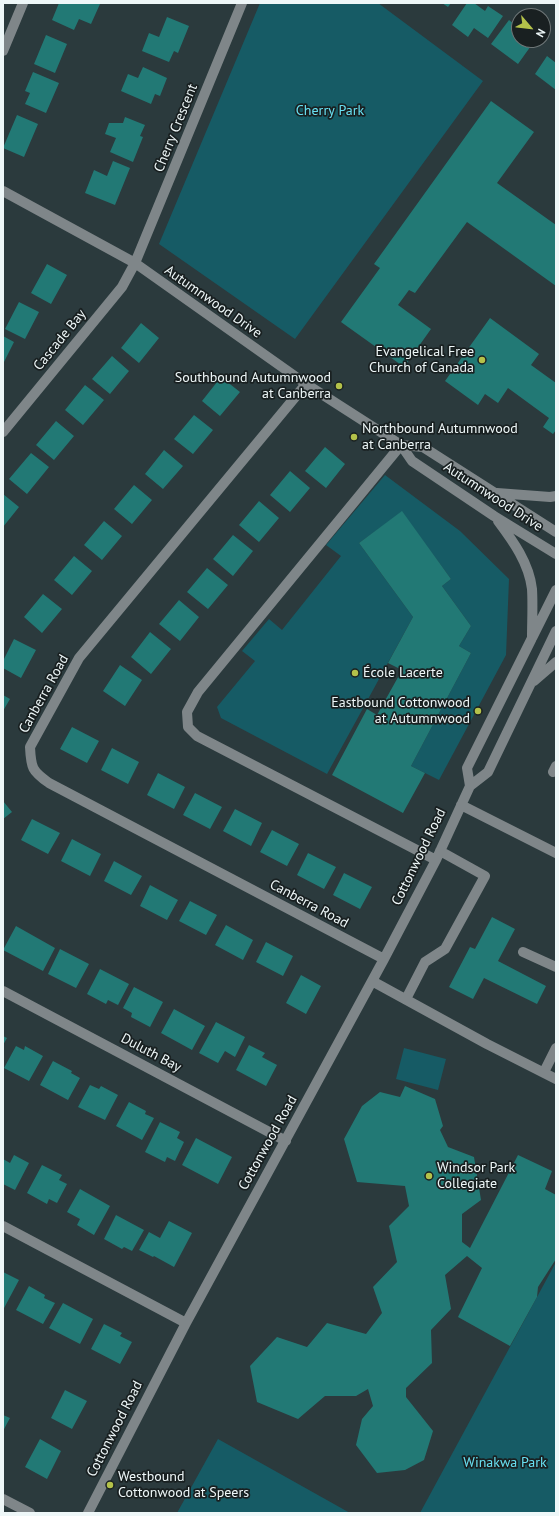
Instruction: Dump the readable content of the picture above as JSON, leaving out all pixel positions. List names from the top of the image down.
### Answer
{
  "streets": {
    "street": [
      "Cherry Crescent",
      "Autumnwood Drive",
      "Cascade Bay",
      "Canberra Road",
      "Cottonwood Road",
      "Duluth Bay"
    ]
  },
  "crossings": [
    ["Cherry Crescent", "Autumnwood Drive"],
    ["Cherry Crescent", "Cascade Bay"],
    ["Autumnwood Drive", "Cascade Bay"],
    ["Autumnwood Drive", "Canberra Road"],
    ["Canberra Road", "Cottonwood Road"],
    ["Cottonwood Road", "Duluth Bay"]
  ],
  "parks": ["Cherry Park", "Winakwa Park"],
  "places": [
    "Evangelical Free Church of Canada",
    "Southbound Autumnwood at Canberra",
    "Northbound Autumnwood at Canberra",
    "École Lacerte",
    "Eastbound Cottonwood at Autumnwood",
    "Windsor Park Collegiate",
    "Westbound Cottonwood at Speers"
  ],
  "north": "bottom right"
}
